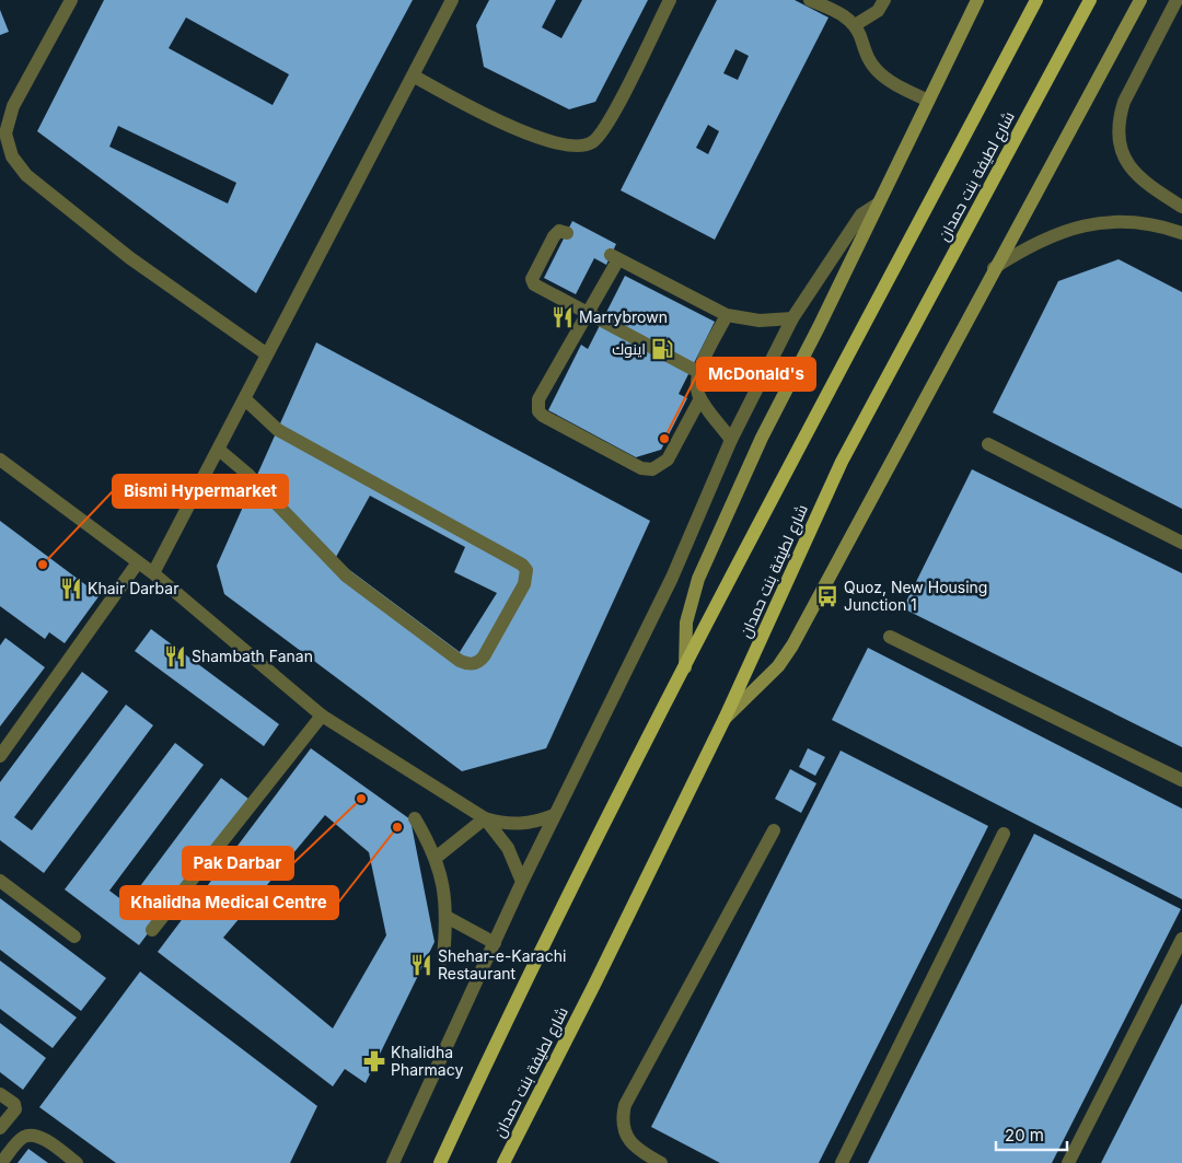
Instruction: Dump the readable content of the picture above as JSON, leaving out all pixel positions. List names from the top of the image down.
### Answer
{
  "streets": {
    "main road": ["شارع لطيفة بنت حمدان"]
  },
  "places": {
    "restaurant": [
      "Marrybrown",
      "Khair Darbar",
      "Shambath Fanan",
      "Shehar-e-Karachi Restaurant"
    ],
    "fuel station": ["اينوك"],
    "other": [
      "McDonald's",
      "Bismi Hypermarket",
      "Pak Darbar",
      "Khalidha Medical Centre"
    ],
    "bus stop": ["Quoz, New Housing Junction 1"],
    "pharmacy": ["Khalidha Pharmacy"]
  },
  "scale_bar": "20 m"
}
